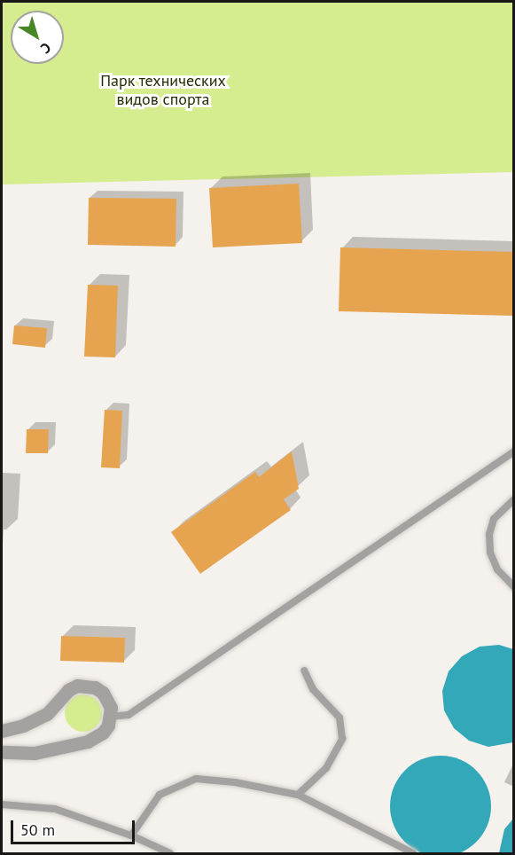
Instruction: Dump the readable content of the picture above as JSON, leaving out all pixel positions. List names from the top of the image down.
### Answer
{
  "parks": ["Парк технических видов спорта"],
  "scale_bar": "50 m",
  "north": "bottom right"
}
